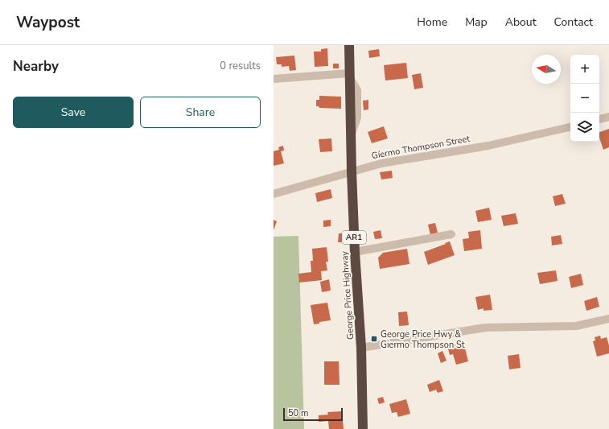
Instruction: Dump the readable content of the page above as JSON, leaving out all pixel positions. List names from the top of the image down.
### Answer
{
  "streets": {
    "highway": ["AR1", "George Price Highway"],
    "street": ["Gíermo Thompson Street"]
  },
  "crossings": [
    ["Gíermo Thompson Street", "George Price Highway"]
  ],
  "places": {
    "transit": ["George Price Hwy & Giermo Thompson St"]
  },
  "scale_bar": "50 m",
  "north": "left",
  "page": {
    "header": "Waypost",
    "nav": [
      "Home",
      "Map",
      "About",
      "Contact"
    ],
    "heading": ["Nearby", "0 results"],
    "map_buttons": ["+", "−"],
    "buttons": ["Save", "Share"],
    "scale": "50 m"
  }
}
